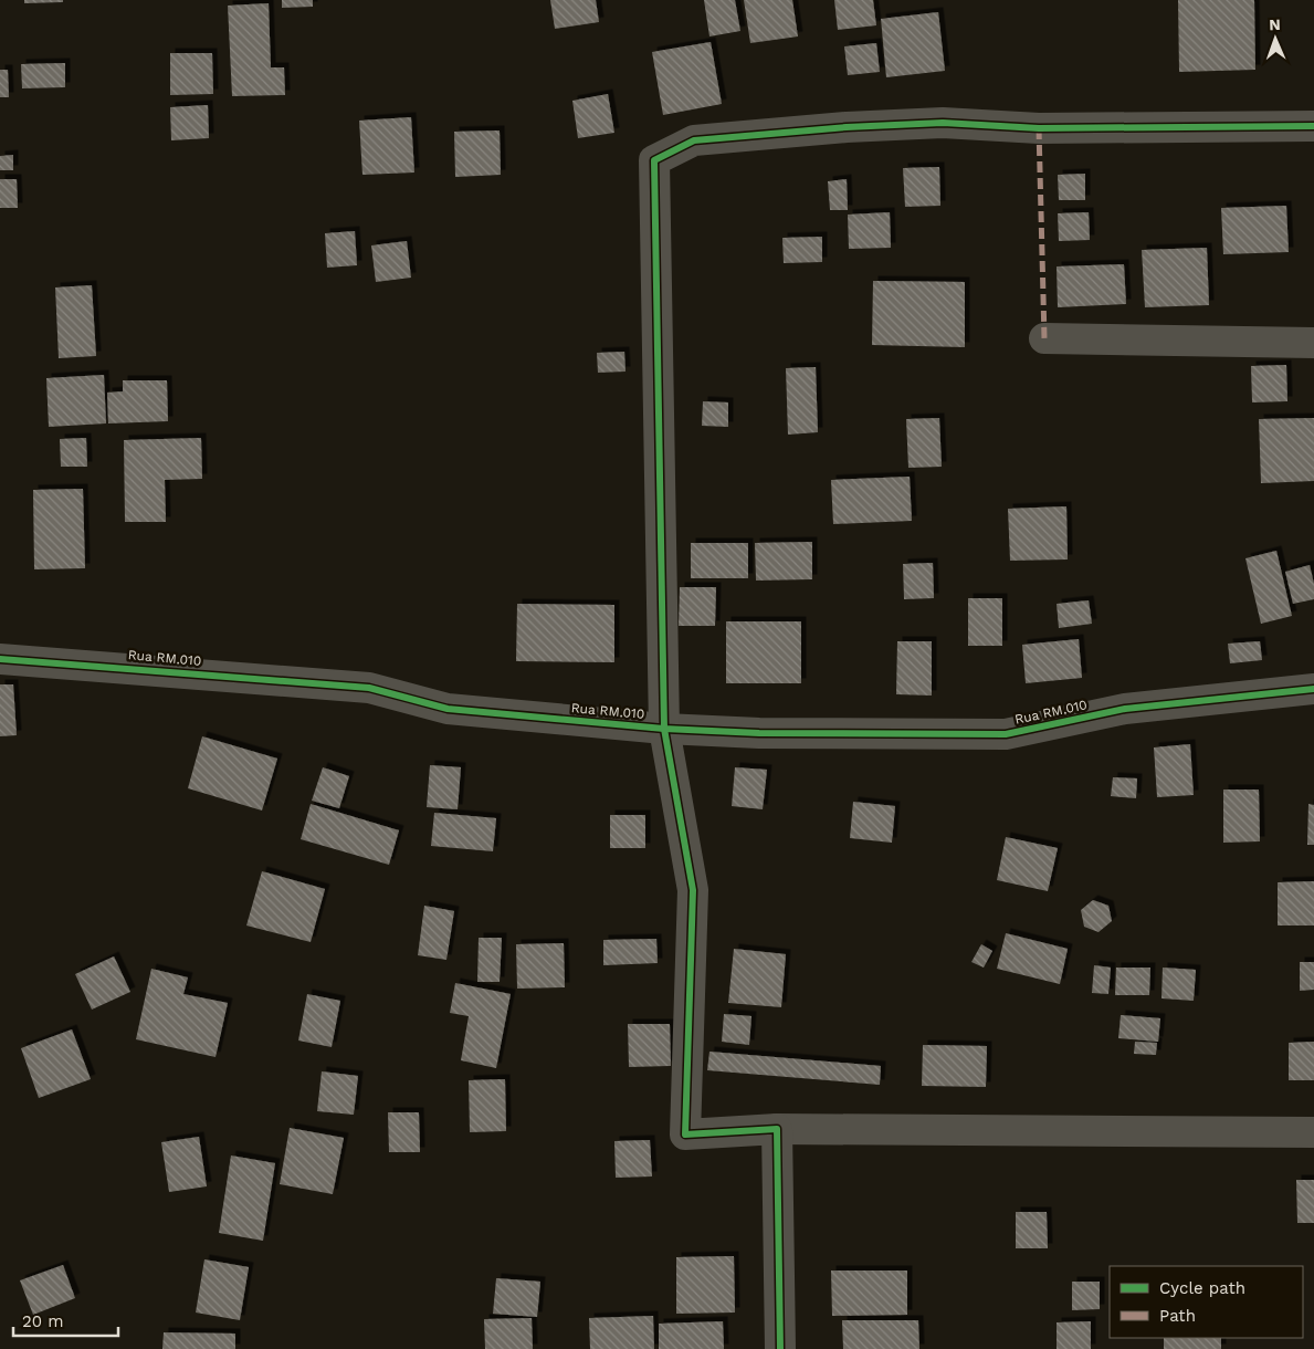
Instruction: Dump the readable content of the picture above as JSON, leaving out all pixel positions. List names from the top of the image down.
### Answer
{
  "streets": {
    "street": ["Rua RM.010"]
  },
  "legend": ["Cycle path", "Path"],
  "scale_bar": "20 m",
  "north": "top"
}
